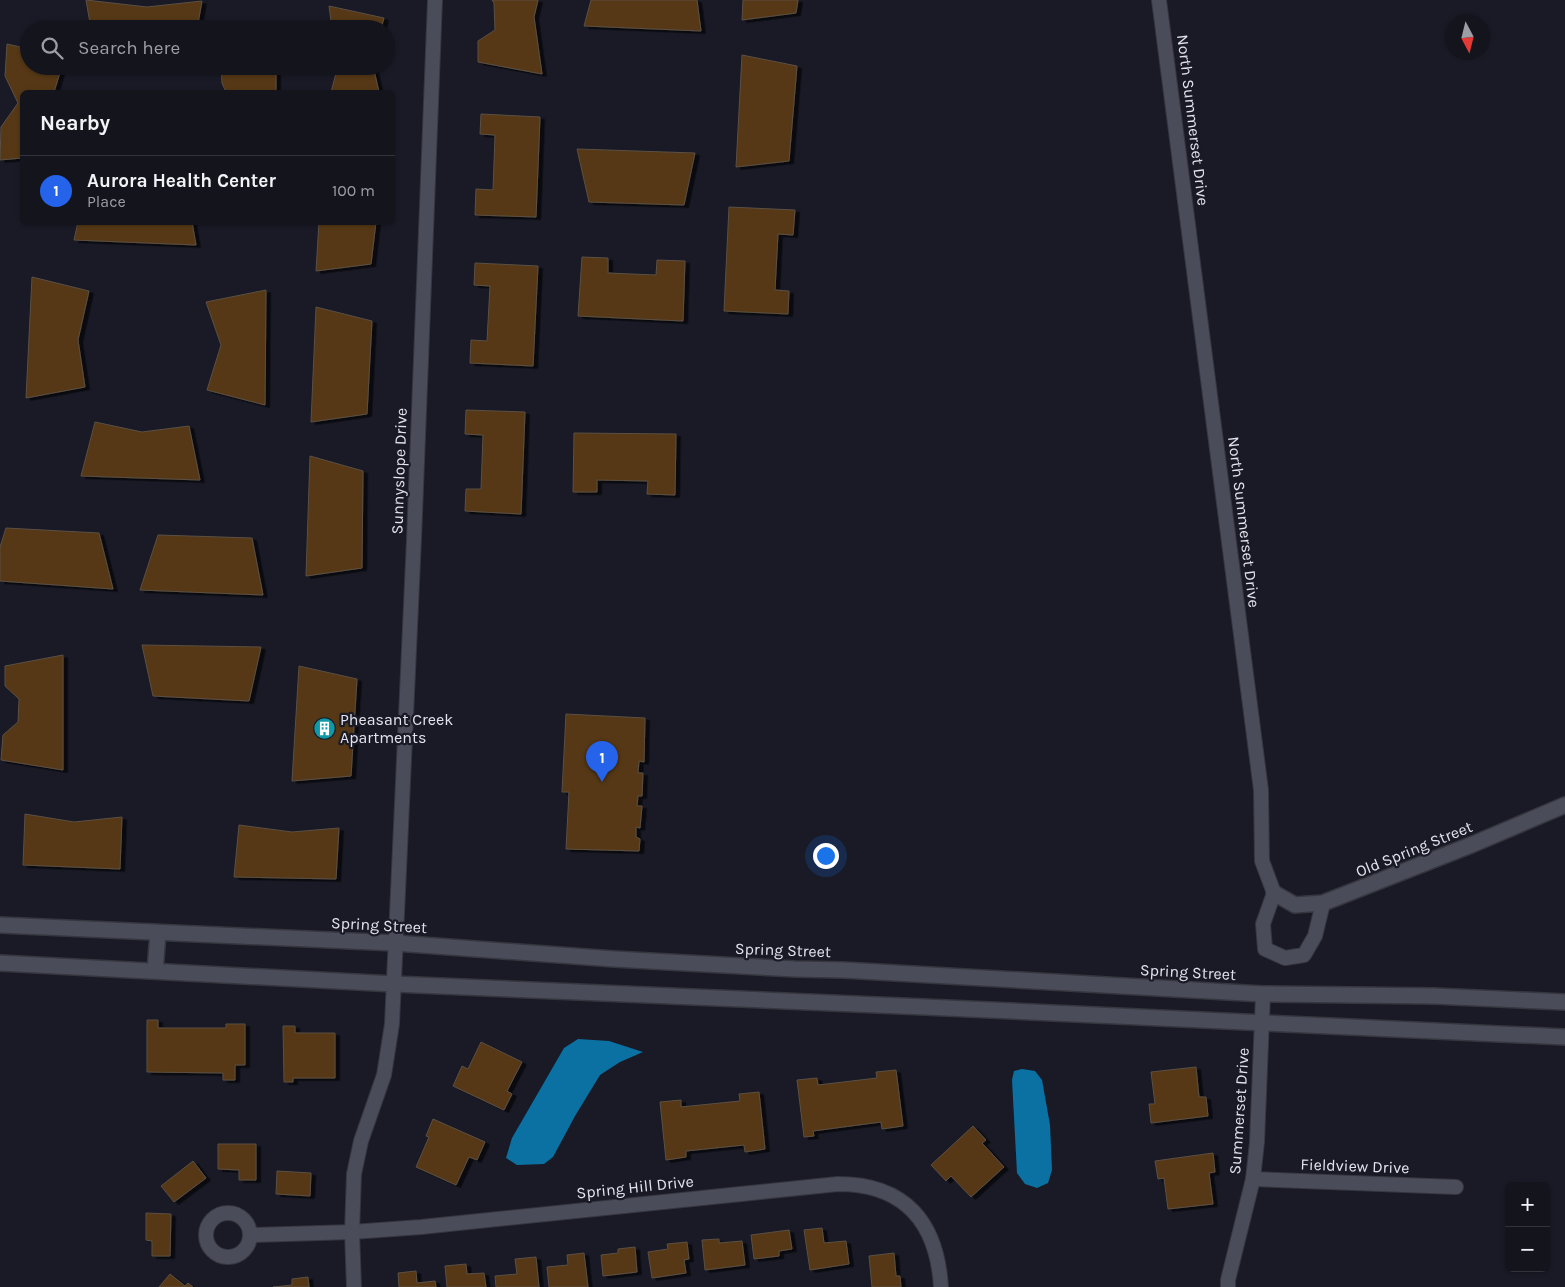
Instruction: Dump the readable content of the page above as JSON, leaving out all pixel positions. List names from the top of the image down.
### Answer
{
  "streets": {
    "main road": ["Old Spring Street", "Spring Street"],
    "street": [
      "North Summerset Drive",
      "Sunnyslope Drive",
      "Summerset Drive",
      "Fieldview Drive",
      "Spring Hill Drive"
    ]
  },
  "crossings": [
    ["North Summerset Drive", "Old Spring Street"],
    ["Sunnyslope Drive", "Spring Street"],
    ["Sunnyslope Drive", "Spring Hill Drive"],
    ["Spring Street", "Summerset Drive"],
    ["Summerset Drive", "Fieldview Drive"]
  ],
  "places": {
    "building": ["Pheasant Creek Apartments"]
  },
  "north": "bottom",
  "page": {
    "search": "Search here",
    "heading": "Nearby",
    "list": [
      {
        "mark": "1",
        "name": "Aurora Health Center",
        "note": "Place",
        "value": "100 m"
      }
    ],
    "pins": "1",
    "map_buttons": ["+", "−"]
  }
}
